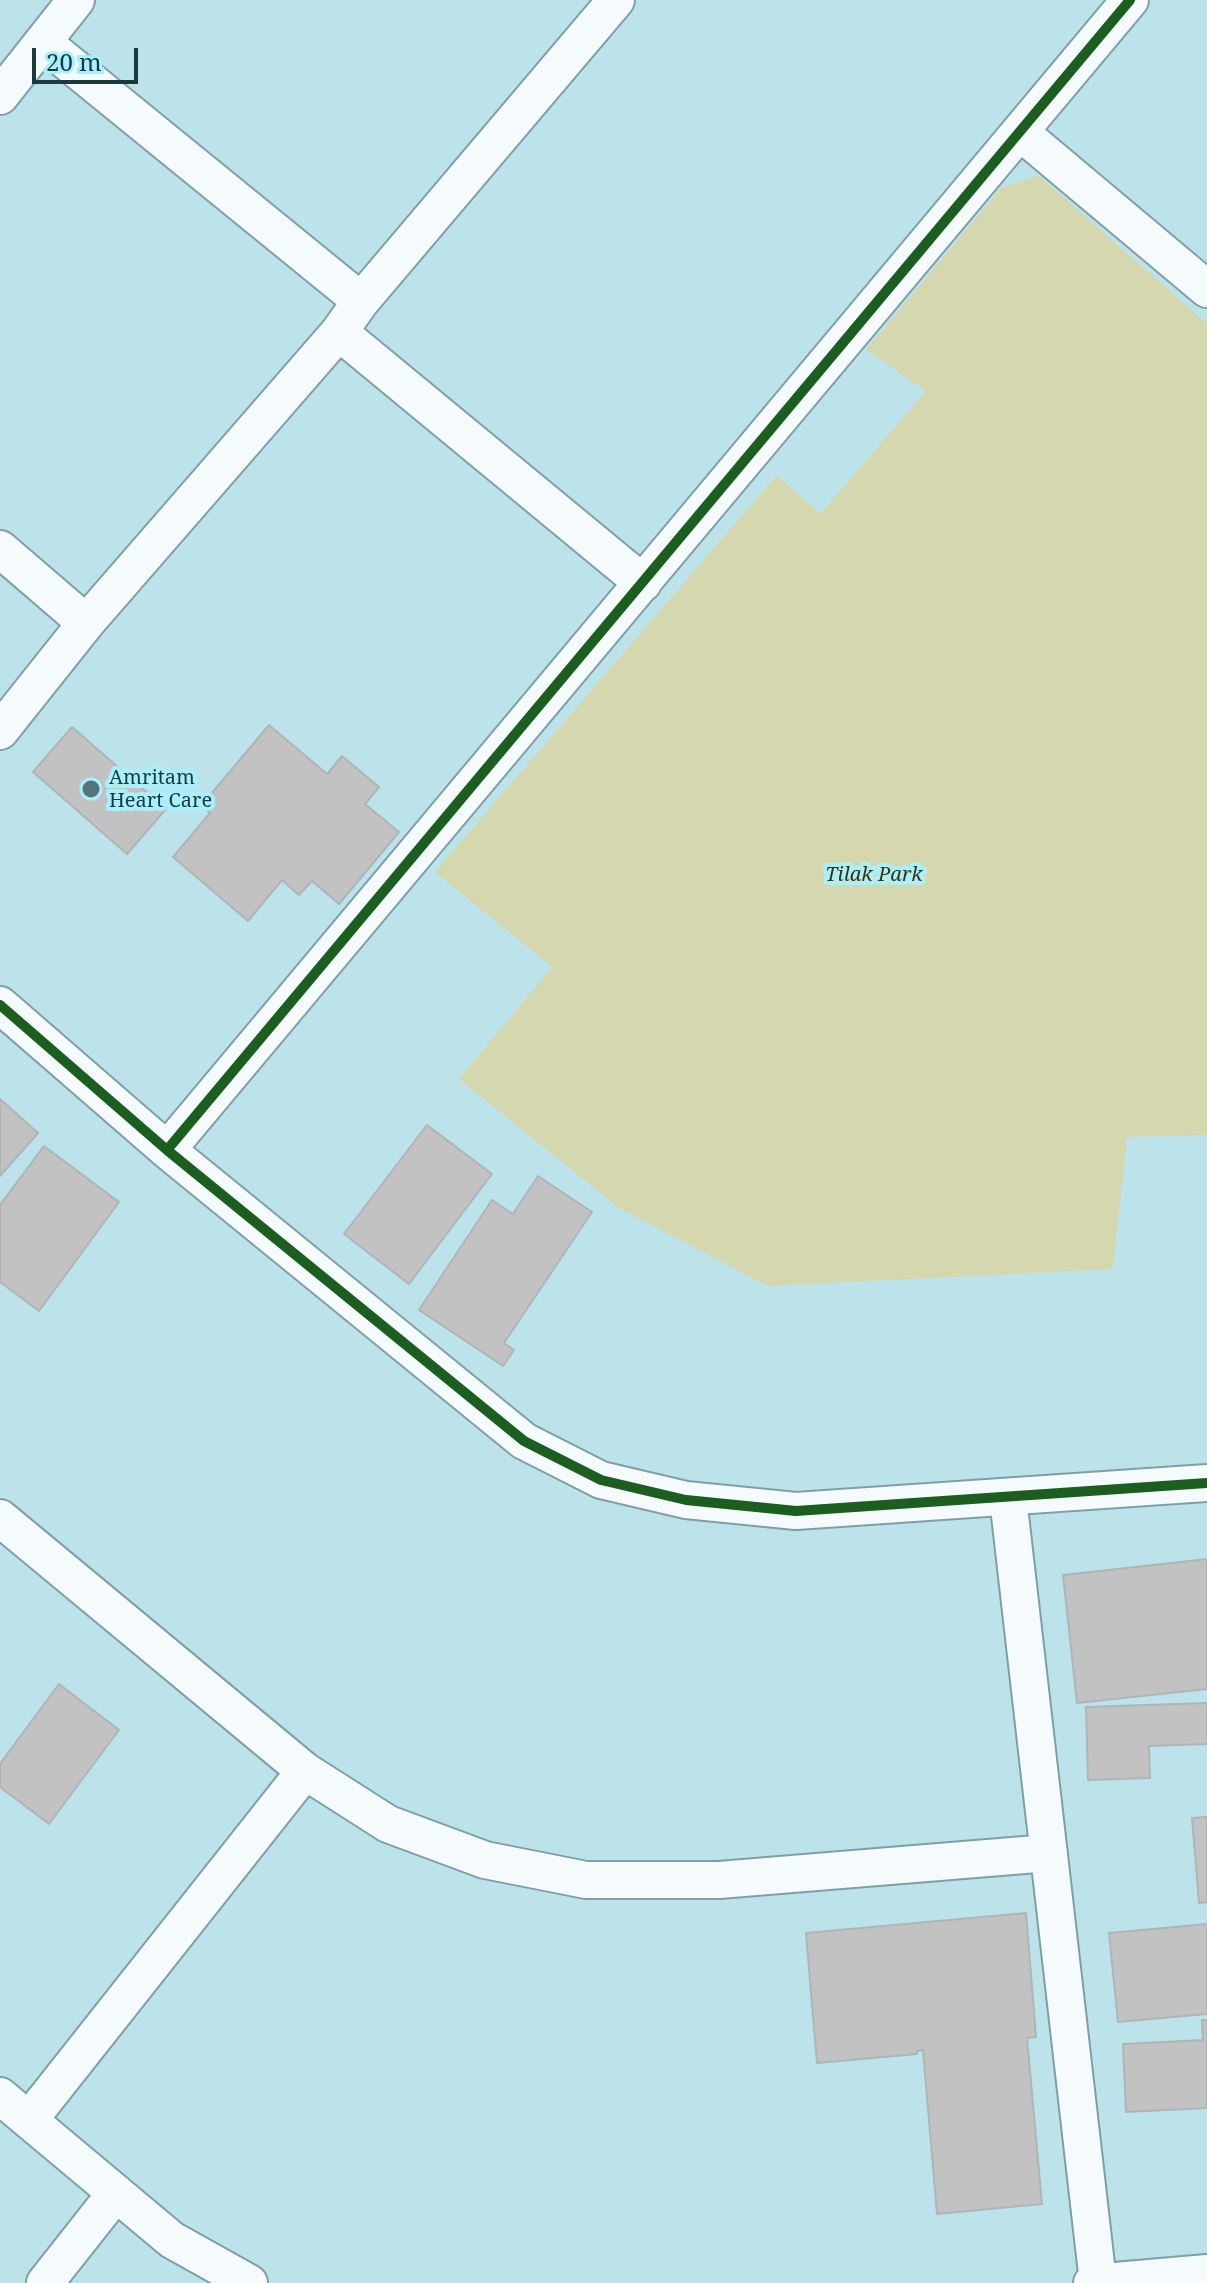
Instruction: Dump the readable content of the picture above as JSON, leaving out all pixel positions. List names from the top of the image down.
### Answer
{
  "parks": ["Tilak Park"],
  "places": ["Amritam Heart Care"],
  "scale_bar": "20 m"
}
